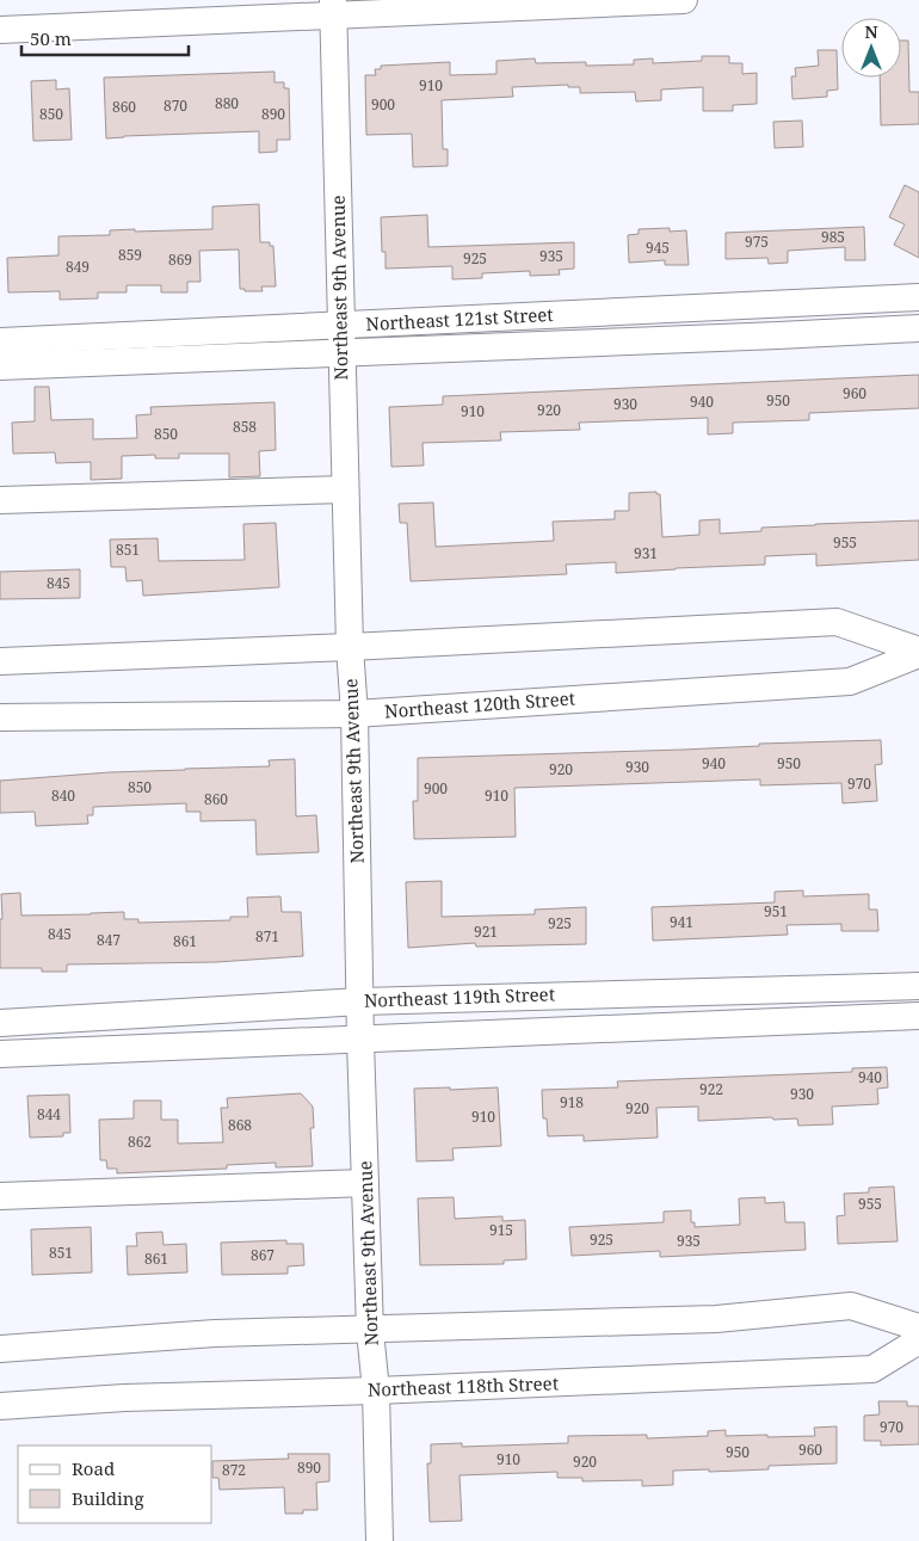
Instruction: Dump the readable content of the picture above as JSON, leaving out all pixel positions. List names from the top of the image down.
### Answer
{
  "streets": {
    "street": [
      "Northeast 9th Avenue",
      "Northeast 121st Street",
      "Northeast 120th Street",
      "Northeast 119th Street",
      "Northeast 118th Street"
    ]
  },
  "crossings": [
    ["Northeast 9th Avenue", "Northeast 121st Street"],
    ["Northeast 9th Avenue", "Northeast 120th Street"],
    ["Northeast 9th Avenue", "Northeast 119th Street"],
    ["Northeast 9th Avenue", "Northeast 118th Street"]
  ],
  "house_numbers": [
    "910",
    "880",
    "900",
    "870",
    "860",
    "850",
    "890",
    "985",
    "975",
    "945",
    "859",
    "935",
    "925",
    "869",
    "849",
    "960",
    "950",
    "940",
    "930",
    "920",
    "910",
    "858",
    "850",
    "955",
    "851",
    "931",
    "845",
    "940",
    "950",
    "930",
    "920",
    "970",
    "850",
    "900",
    "840",
    "910",
    "860",
    "951",
    "941",
    "925",
    "921",
    "845",
    "871",
    "847",
    "861",
    "940",
    "922",
    "930",
    "918",
    "920",
    "844",
    "910",
    "868",
    "862",
    "955",
    "915",
    "925",
    "935",
    "851",
    "867",
    "861",
    "970",
    "960",
    "950",
    "910",
    "920",
    "890",
    "872"
  ],
  "legend": ["Road", "Building"],
  "scale_bar": "50 m",
  "north": "top"
}
